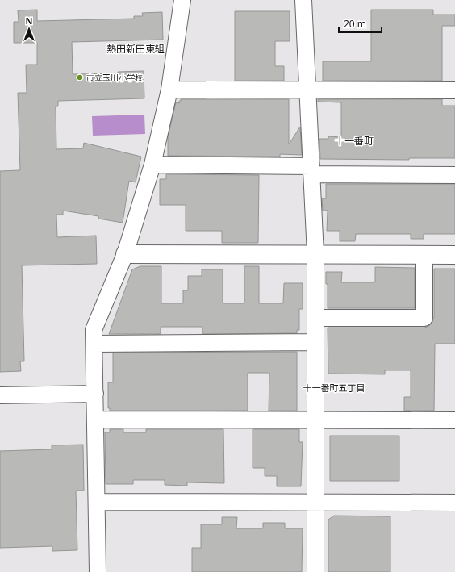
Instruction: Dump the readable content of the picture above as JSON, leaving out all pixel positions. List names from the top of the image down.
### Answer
{
  "districts": ["熱田新田東組", "十一番町", "十一番町五丁目"],
  "places": ["市立玉川小学校"],
  "scale_bar": "20 m",
  "north": "top"
}
